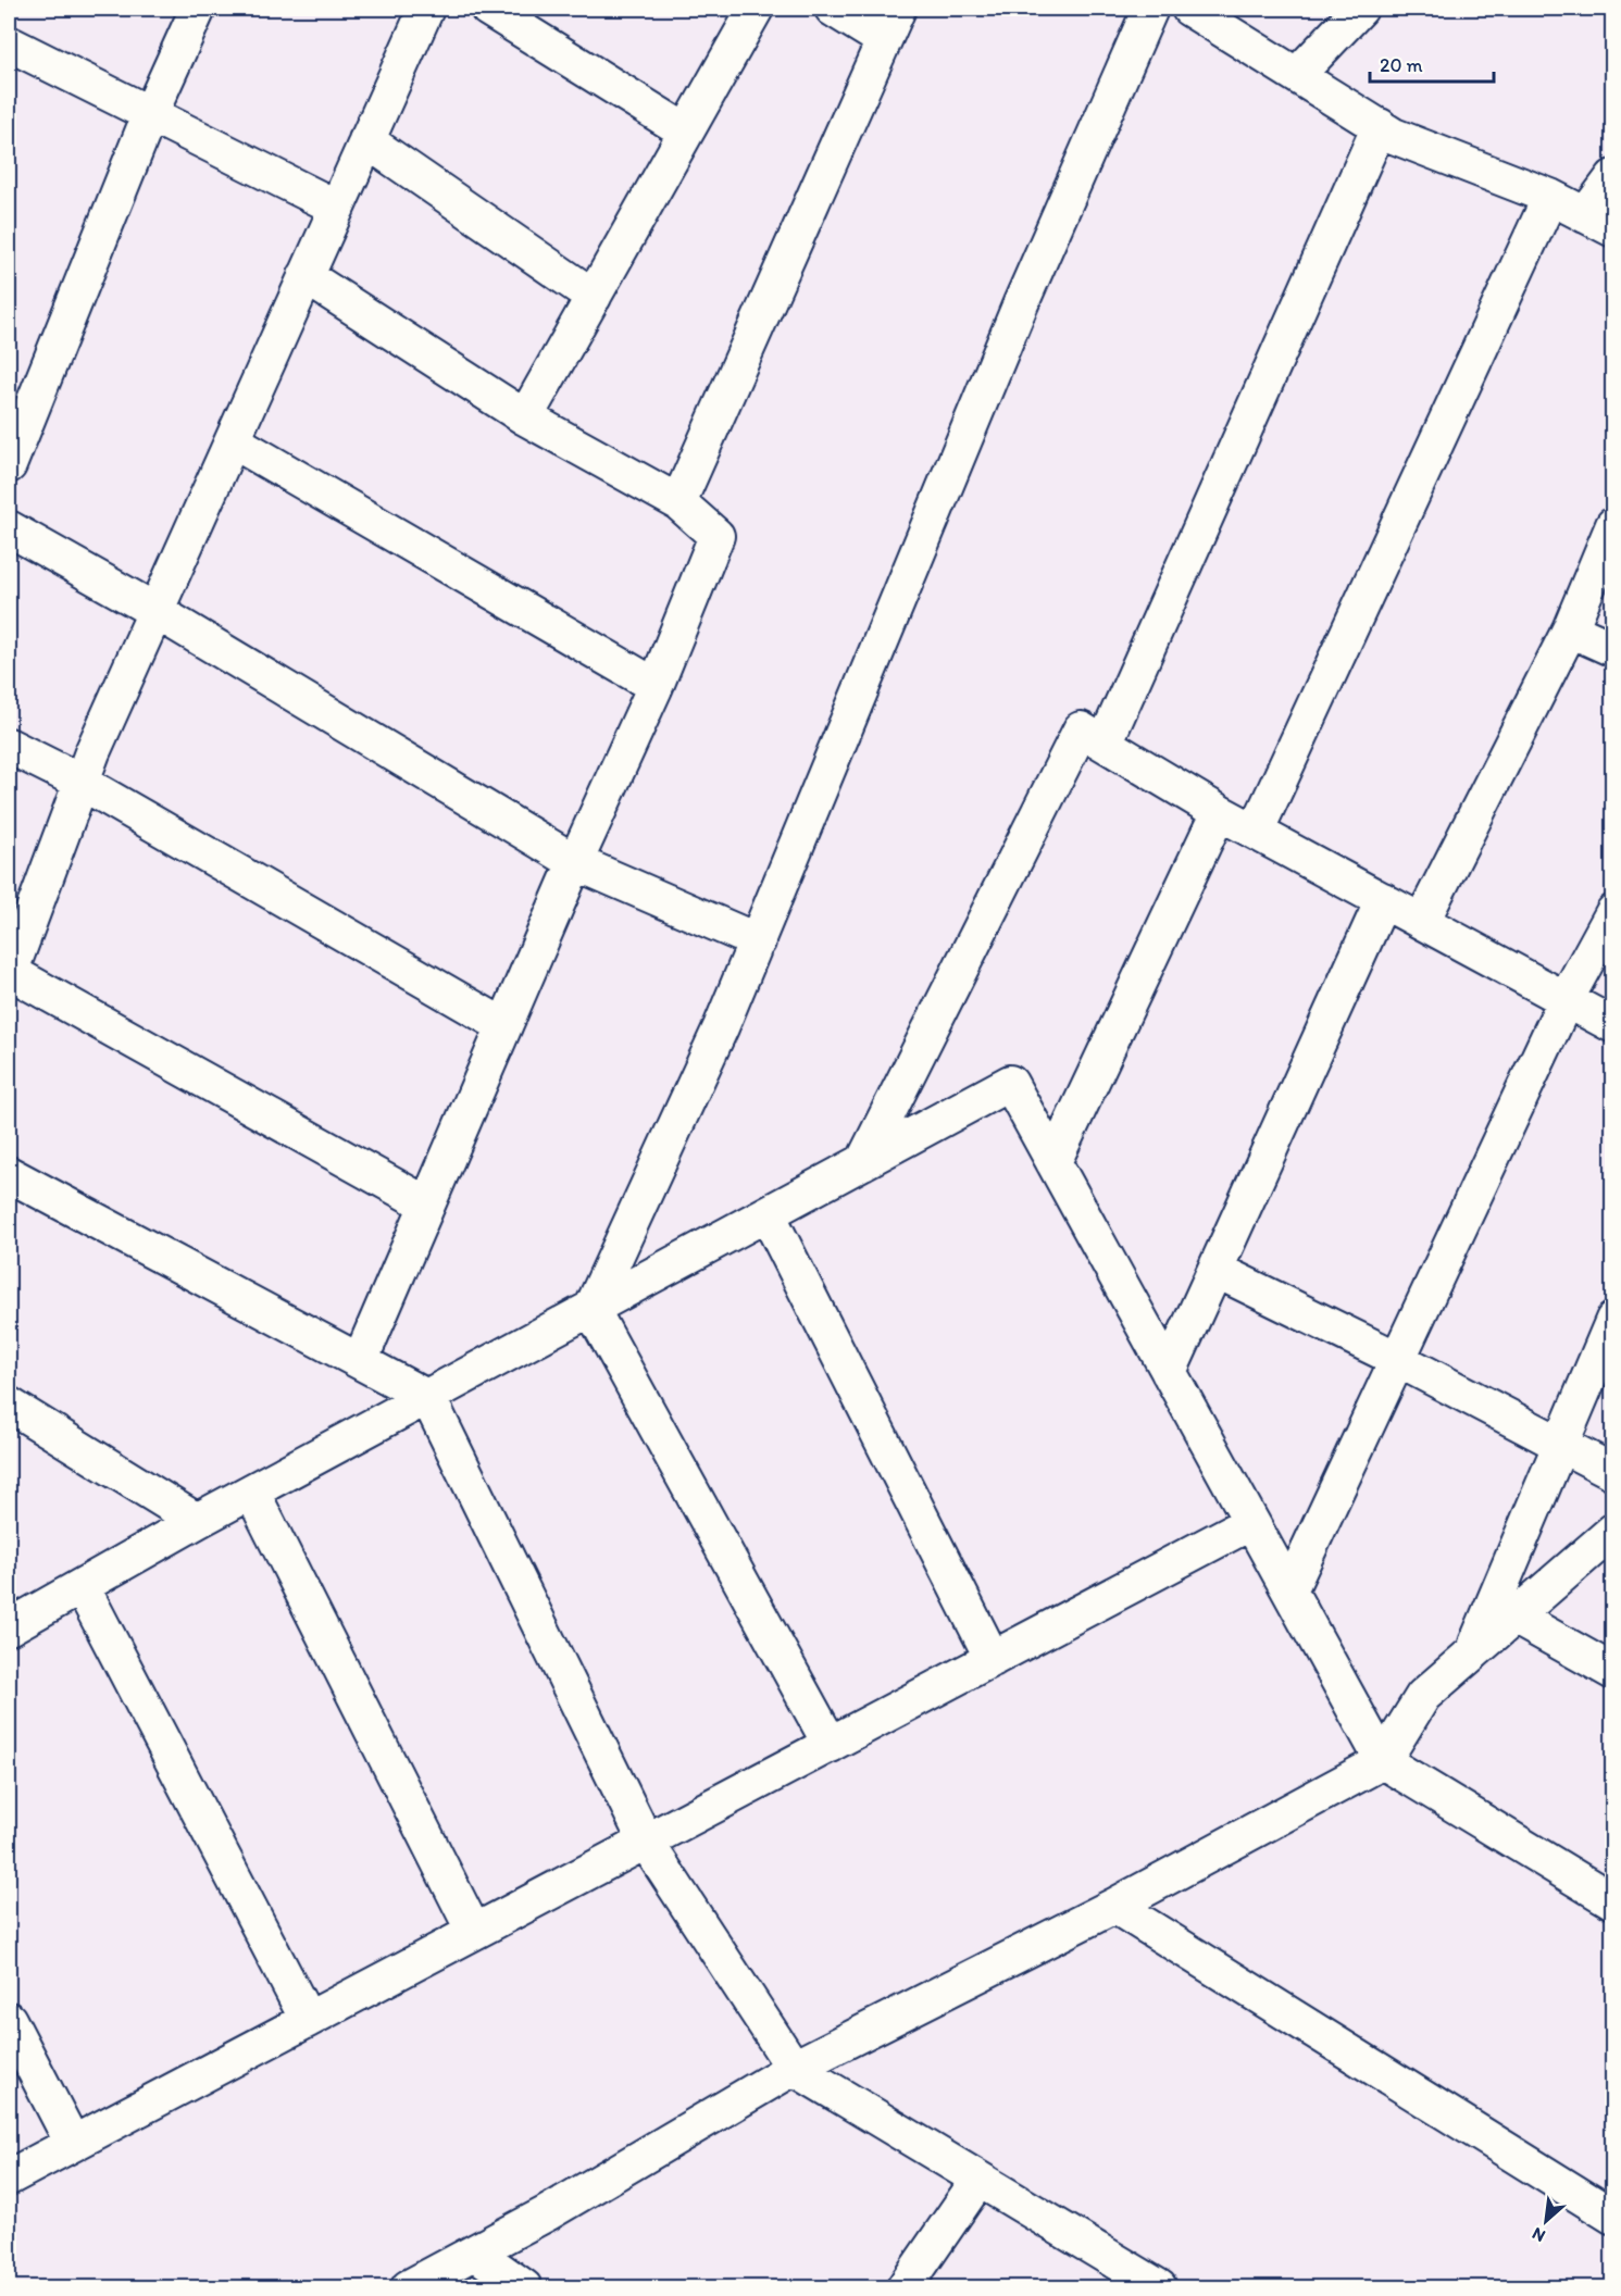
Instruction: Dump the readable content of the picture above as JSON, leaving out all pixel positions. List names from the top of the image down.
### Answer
{
  "scale_bar": "20 m",
  "north": "bottom left"
}
